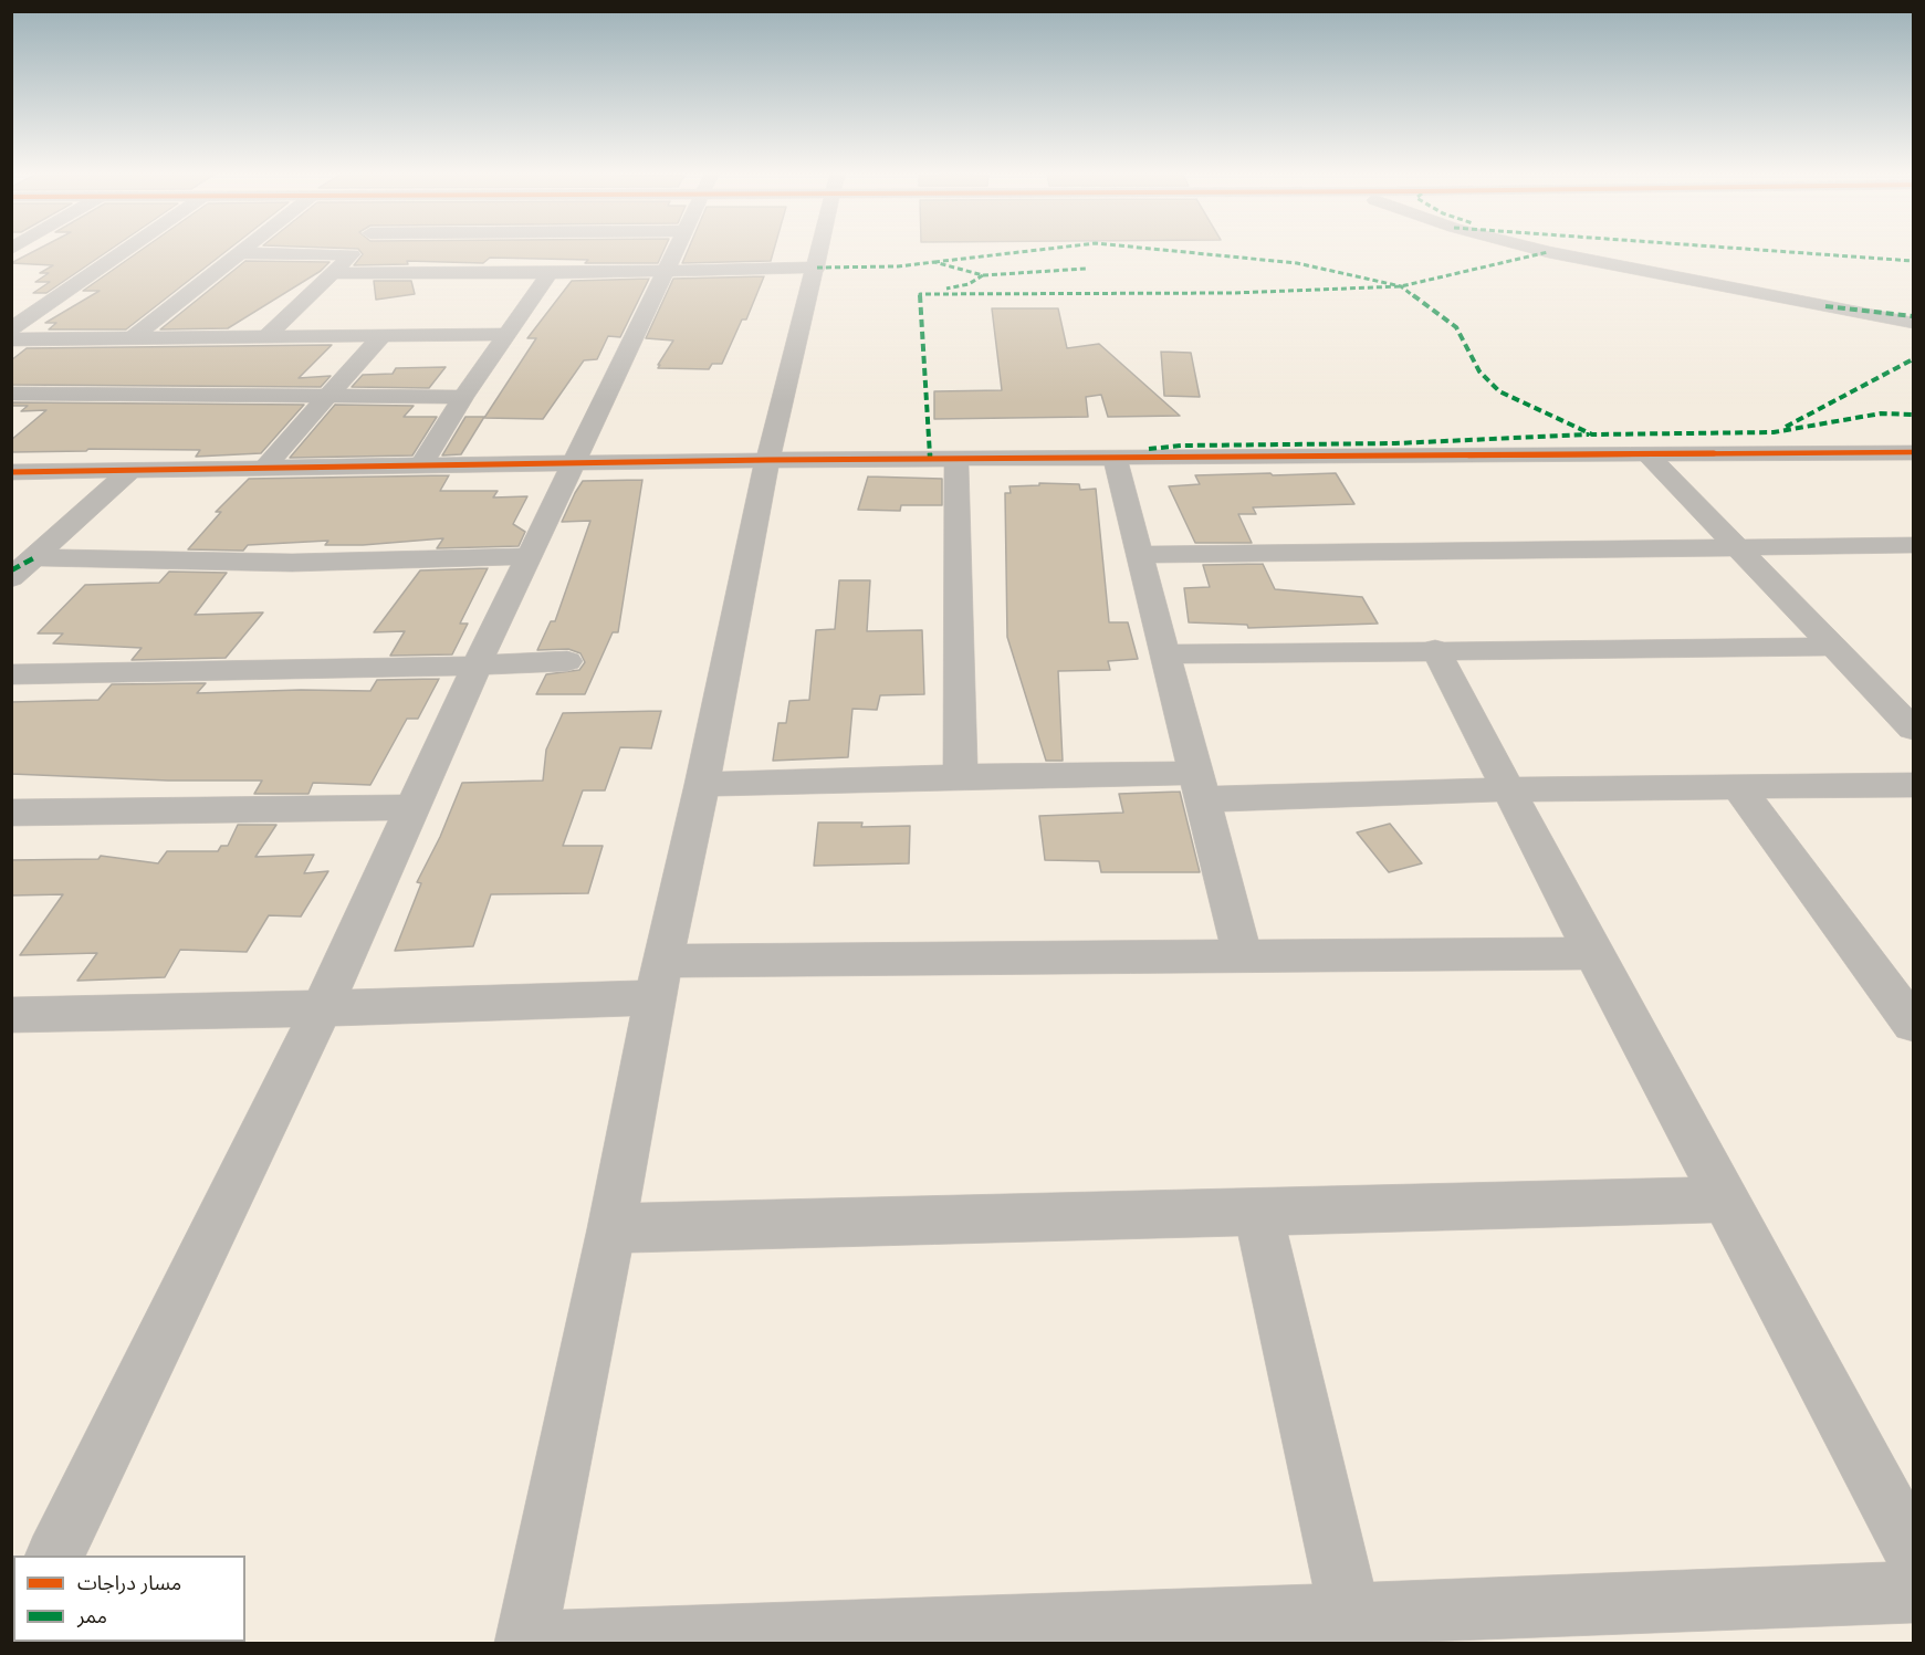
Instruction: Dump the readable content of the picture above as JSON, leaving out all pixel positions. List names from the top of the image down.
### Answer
{
  "legend": ["مسار دراجات", "ممر"]
}
